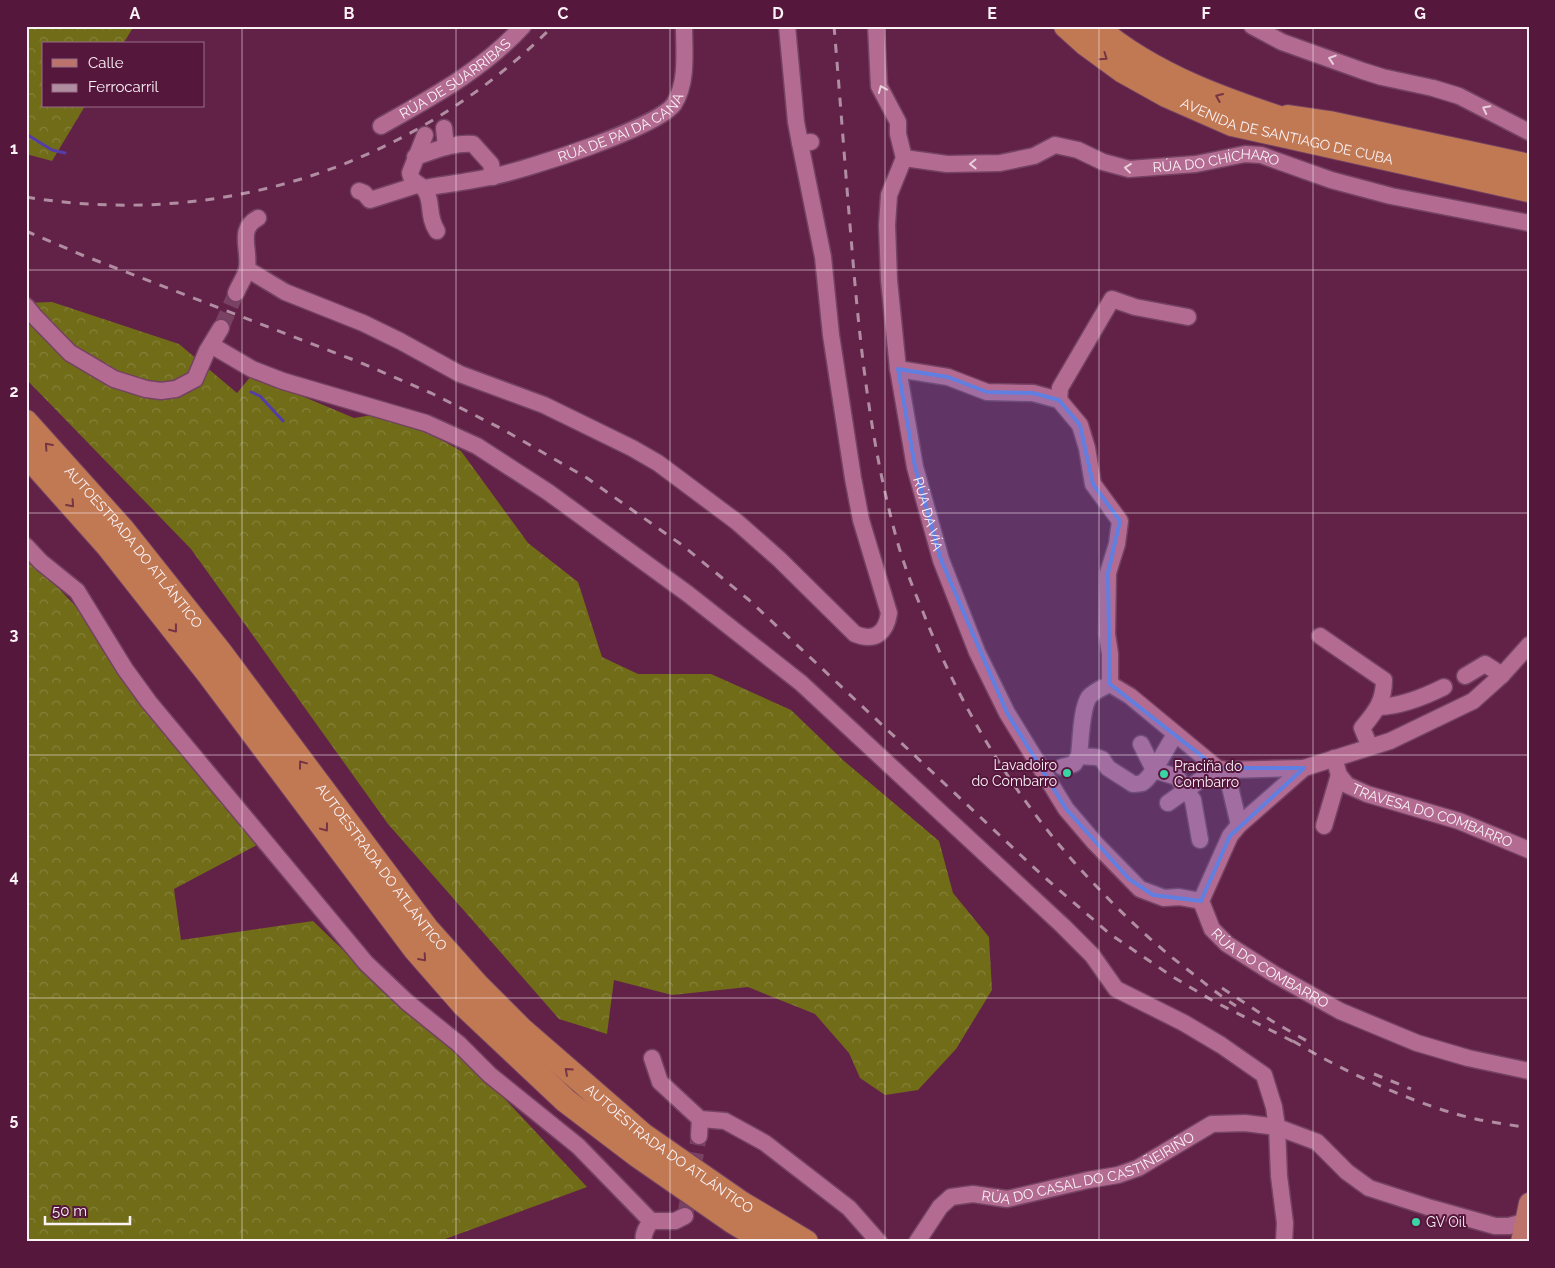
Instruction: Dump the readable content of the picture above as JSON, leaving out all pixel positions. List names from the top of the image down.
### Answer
{
  "streets": {
    "highway": ["AVENIDA DE SANTIAGO DE CUBA", "AUTOESTRADA DO ATLÁNTICO"],
    "street": [
      "RÚA DE SUARRIBAS",
      "RÚA DE PAI DA CANA",
      "RÚA DO CHÍCHARO",
      "RÚA DA VÍA",
      "TRAVESA DO COMBARRO",
      "RÚA DO COMBARRO",
      "RÚA DO CASAL DO CASTIÑEIRIÑO"
    ]
  },
  "crossings": [
    ["RÚA DO CHÍCHARO", "RÚA DA VÍA"],
    ["RÚA DA VÍA", "RÚA DO COMBARRO"]
  ],
  "places": ["Lavadoiro do Combarro", "Praciña do Combarro", "GV Oil"],
  "legend": ["Calle", "Ferrocarril"],
  "scale_bar": "50 m",
  "grid": {
    "columns": [
      "A",
      "B",
      "C",
      "D",
      "E",
      "F",
      "G"
    ],
    "rows": [
      "1",
      "2",
      "3",
      "4",
      "5"
    ]
  }
}
